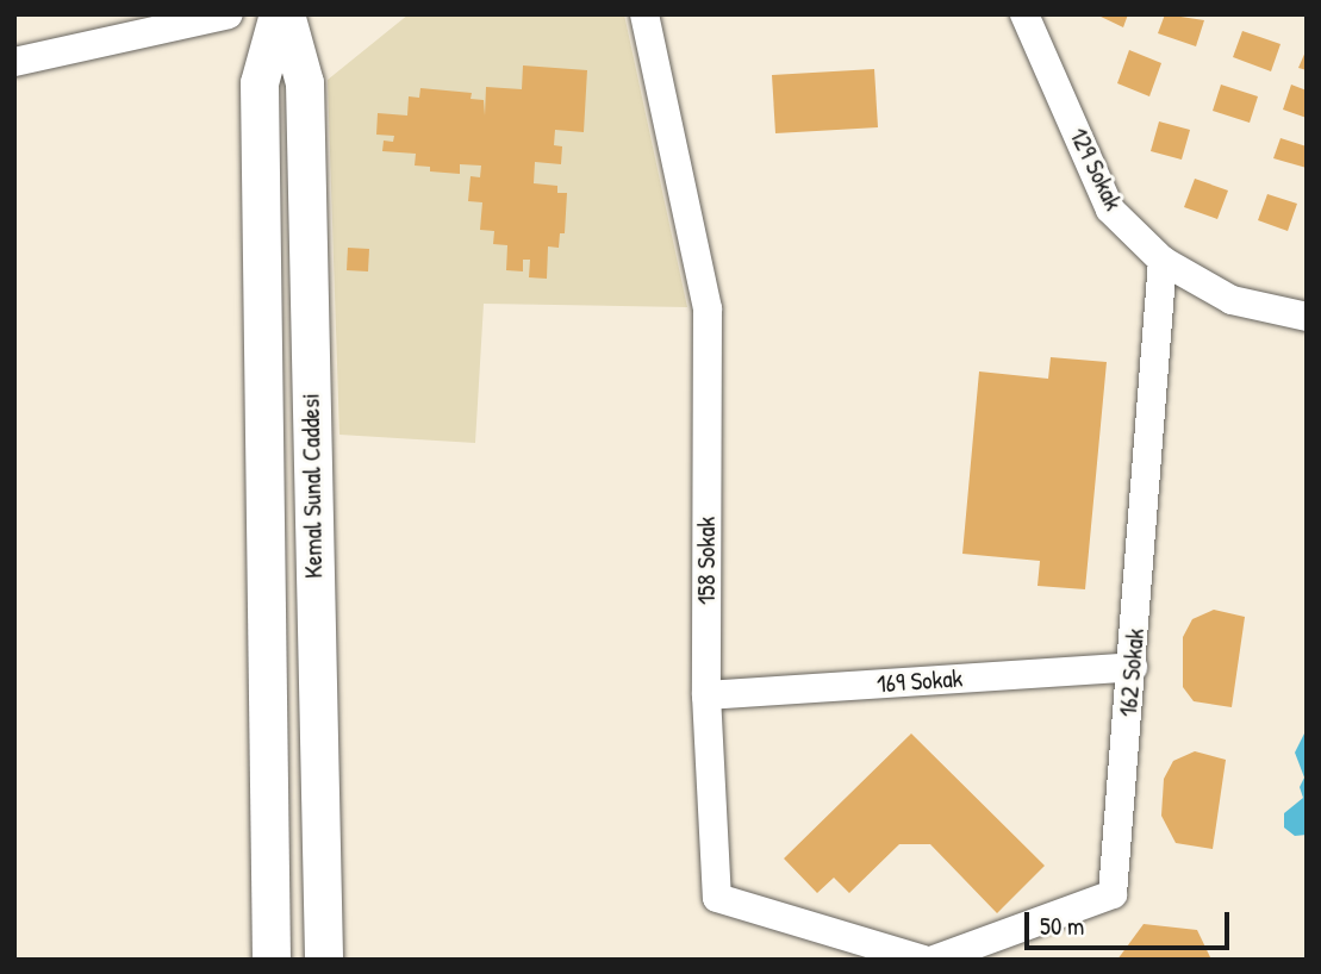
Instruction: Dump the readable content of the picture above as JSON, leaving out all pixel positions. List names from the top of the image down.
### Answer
{
  "streets": {
    "street": [
      "129 Sokak",
      "Kemal Sunal Caddesi",
      "158 Sokak",
      "162 Sokak",
      "169 Sokak"
    ]
  },
  "crossings": [
    ["129 Sokak", "162 Sokak"],
    ["158 Sokak", "169 Sokak"],
    ["162 Sokak", "169 Sokak"]
  ],
  "scale_bar": "50 m"
}
